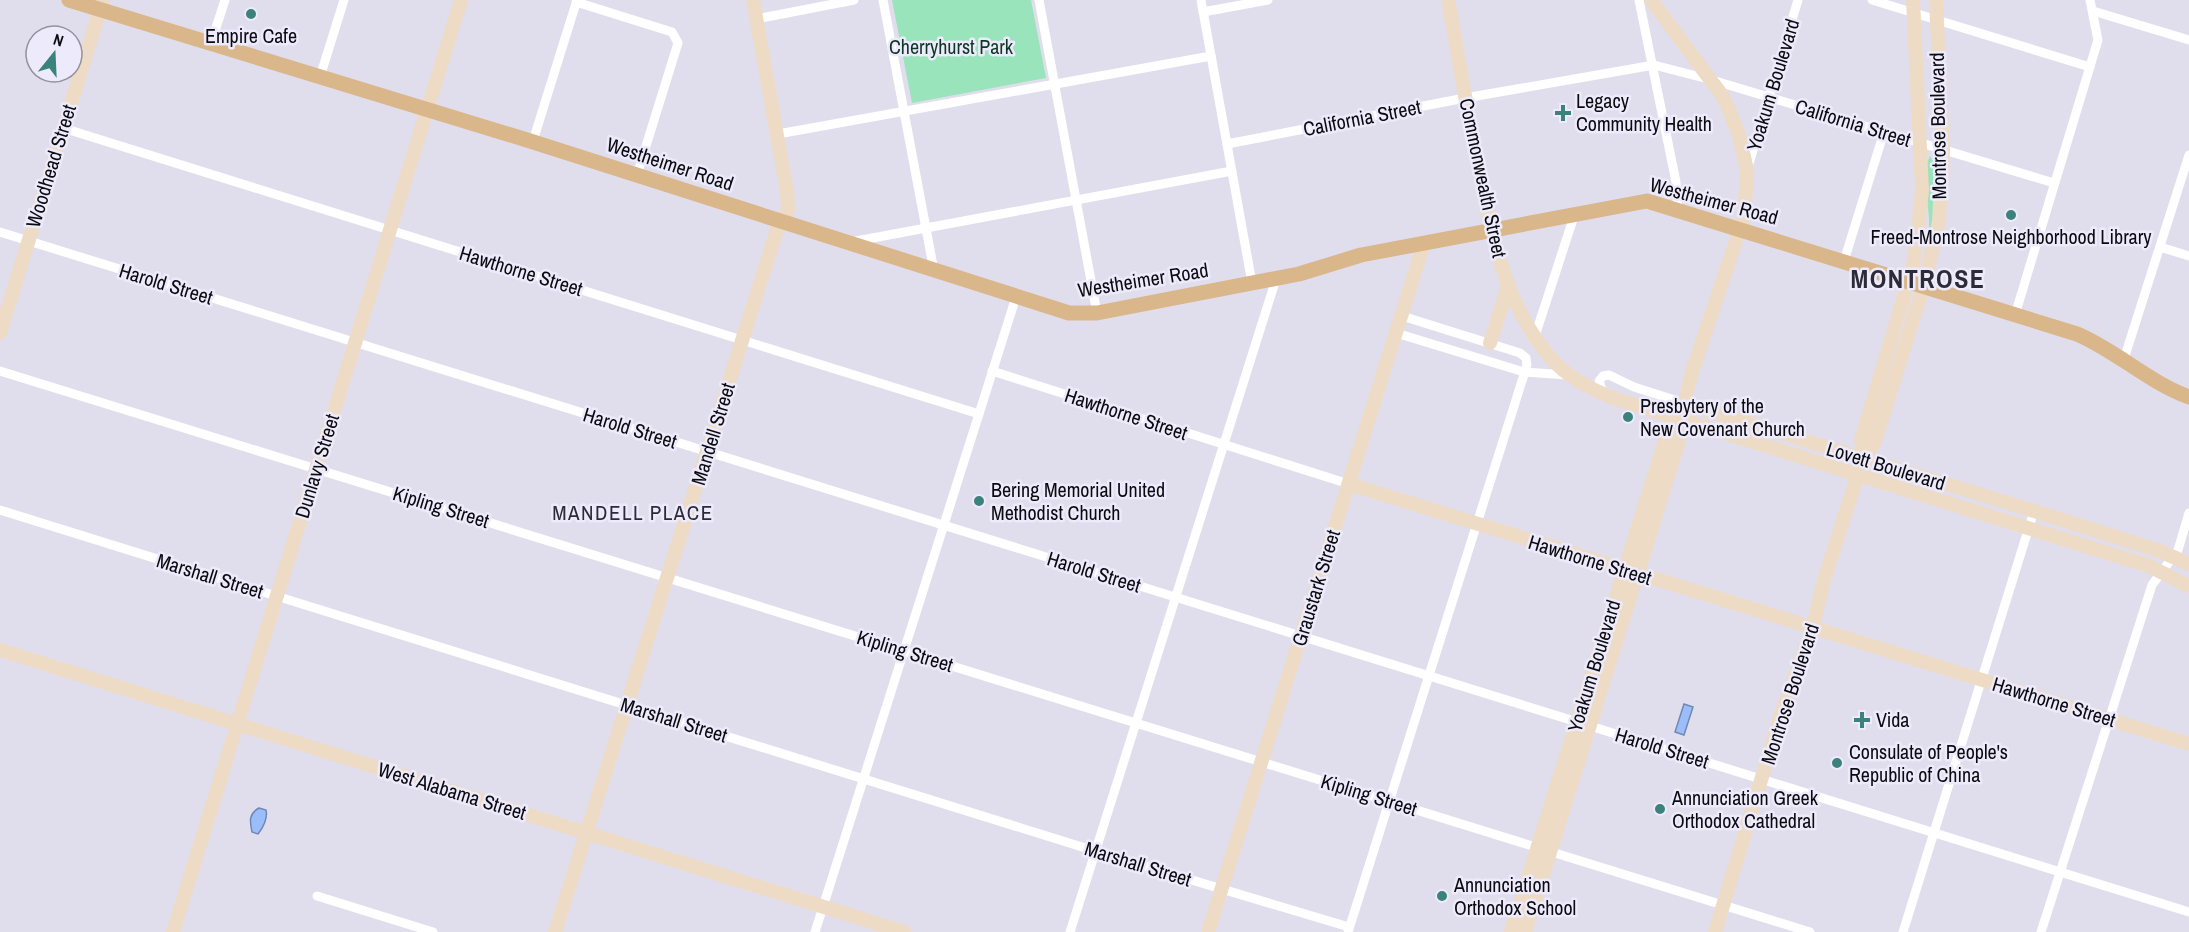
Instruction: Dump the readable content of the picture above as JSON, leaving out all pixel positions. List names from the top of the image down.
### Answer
{
  "streets": {
    "main road": ["Westheimer Road"],
    "street": [
      "Yoakum Boulevard",
      "California Street",
      "Montrose Boulevard",
      "Woodhead Street",
      "Commonwealth Street",
      "Hawthorne Street",
      "Harold Street",
      "Mandell Street",
      "Dunlavy Street",
      "Lovett Boulevard",
      "Kipling Street",
      "Marshall Street",
      "Graustark Street",
      "West Alabama Street"
    ]
  },
  "crossings": [
    ["Yoakum Boulevard", "California Street"],
    ["Yoakum Boulevard", "Westheimer Road"],
    ["Yoakum Boulevard", "Hawthorne Street"],
    ["Yoakum Boulevard", "Harold Street"],
    ["Yoakum Boulevard", "Lovett Boulevard"],
    ["Yoakum Boulevard", "Kipling Street"],
    ["California Street", "Montrose Boulevard"],
    ["California Street", "Commonwealth Street"],
    ["Montrose Boulevard", "Westheimer Road"],
    ["Montrose Boulevard", "Hawthorne Street"],
    ["Montrose Boulevard", "Harold Street"],
    ["Montrose Boulevard", "Lovett Boulevard"],
    ["Montrose Boulevard", "Kipling Street"],
    ["Westheimer Road", "Woodhead Street"],
    ["Westheimer Road", "Commonwealth Street"],
    ["Westheimer Road", "Mandell Street"],
    ["Westheimer Road", "Dunlavy Street"],
    ["Westheimer Road", "Graustark Street"],
    ["Woodhead Street", "Hawthorne Street"],
    ["Woodhead Street", "Harold Street"],
    ["Commonwealth Street", "Lovett Boulevard"],
    ["Hawthorne Street", "Mandell Street"],
    ["Hawthorne Street", "Dunlavy Street"],
    ["Hawthorne Street", "Graustark Street"],
    ["Harold Street", "Mandell Street"],
    ["Harold Street", "Dunlavy Street"],
    ["Harold Street", "Graustark Street"],
    ["Mandell Street", "Kipling Street"],
    ["Mandell Street", "Marshall Street"],
    ["Mandell Street", "West Alabama Street"],
    ["Dunlavy Street", "Kipling Street"],
    ["Dunlavy Street", "Marshall Street"],
    ["Dunlavy Street", "West Alabama Street"],
    ["Lovett Boulevard", "Graustark Street"],
    ["Kipling Street", "Graustark Street"],
    ["Marshall Street", "Graustark Street"]
  ],
  "districts": ["MONTROSE", "MANDELL PLACE"],
  "parks": ["Cherryhurst Park"],
  "places": {
    "other": [
      "Empire Cafe",
      "Freed-Montrose Neighborhood Library",
      "Presbytery of the New Covenant Church",
      "Bering Memorial United Methodist Church",
      "Consulate of People's Republic of China",
      "Annunciation Greek Orthodox Cathedral",
      "Annunciation Orthodox School"
    ],
    "health": ["Legacy Community Health", "Vida"]
  },
  "north": "top"
}
